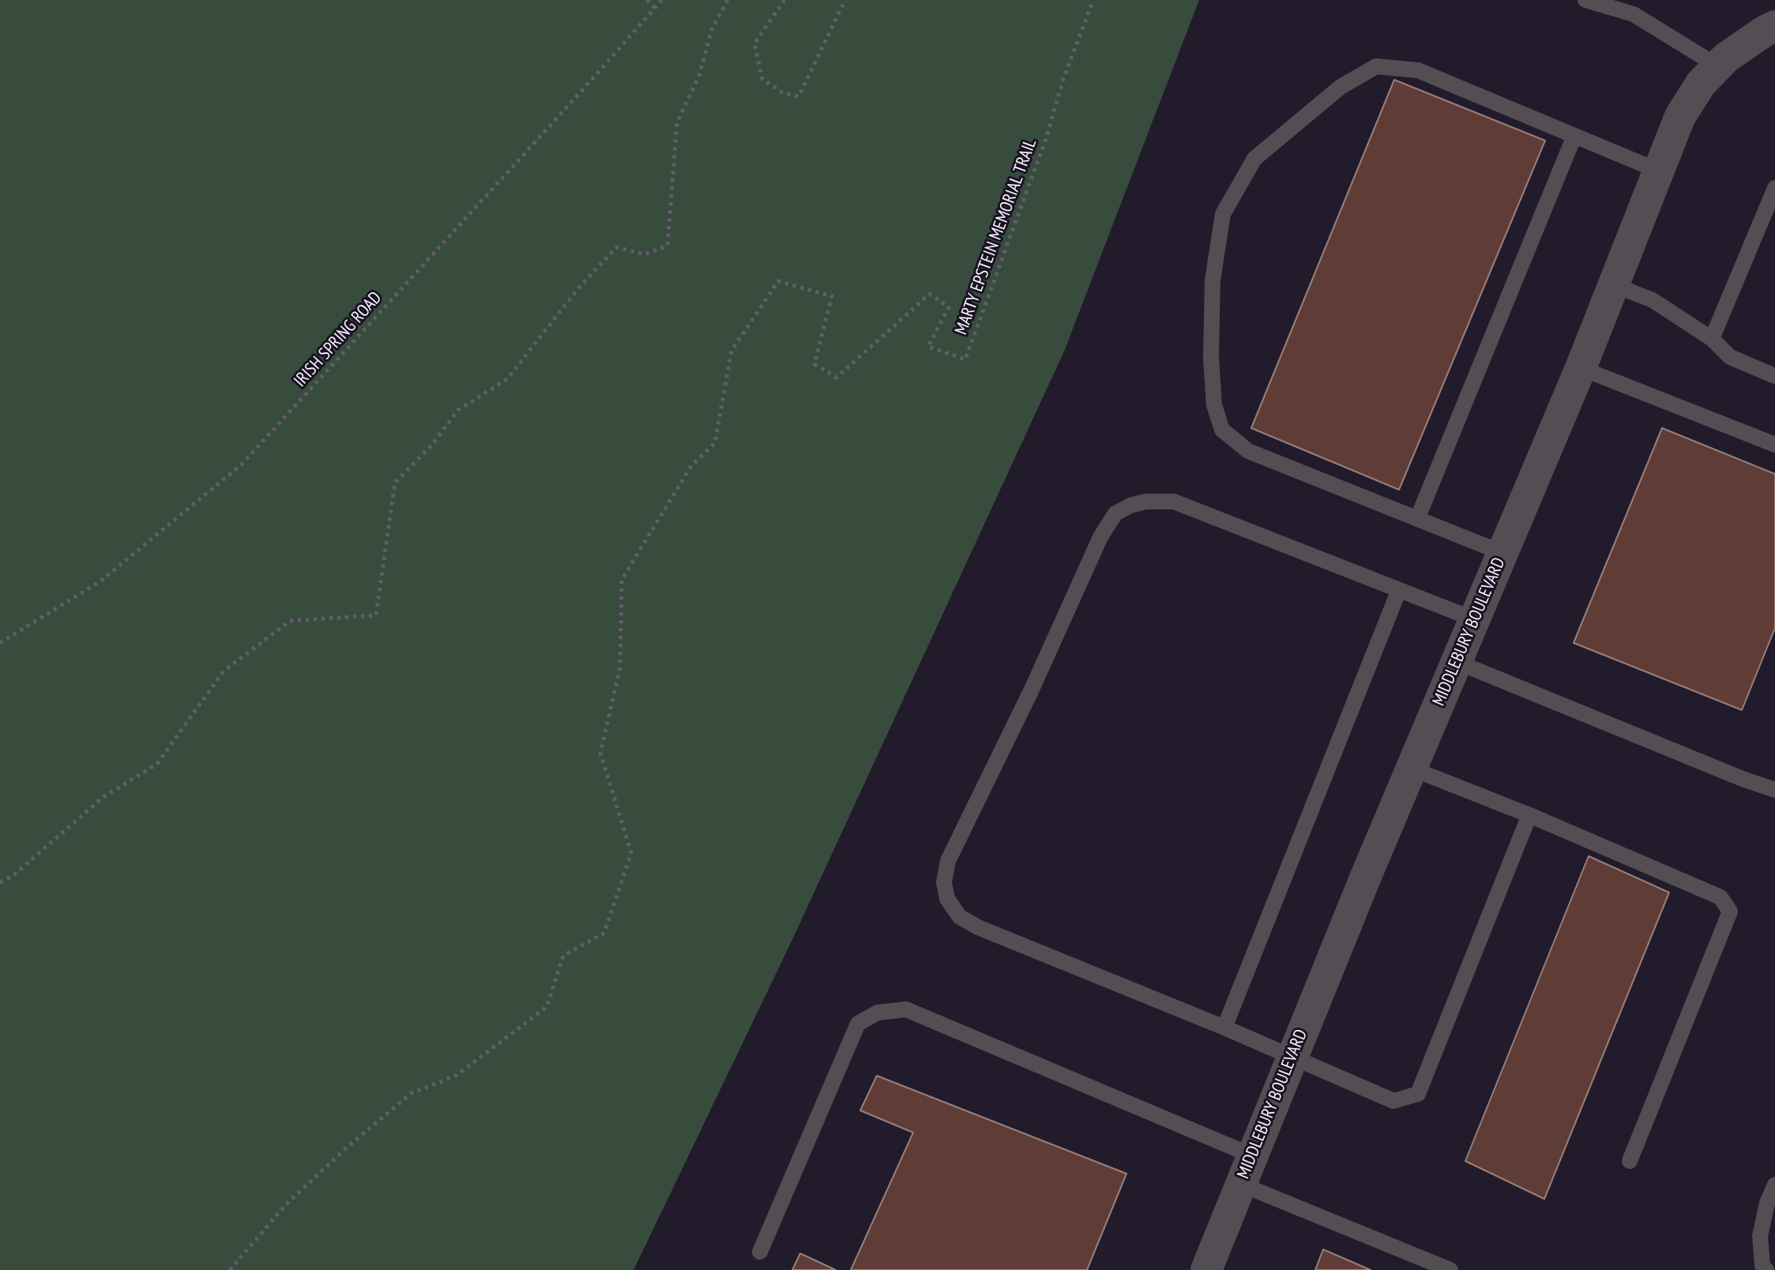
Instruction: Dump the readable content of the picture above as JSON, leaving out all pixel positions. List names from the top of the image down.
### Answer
{
  "streets": {
    "street": ["MIDDLEBURY BOULEVARD"],
    "path": ["MARTY EPSTEIN MEMORIAL TRAIL", "IRISH SPRING ROAD"]
  }
}
